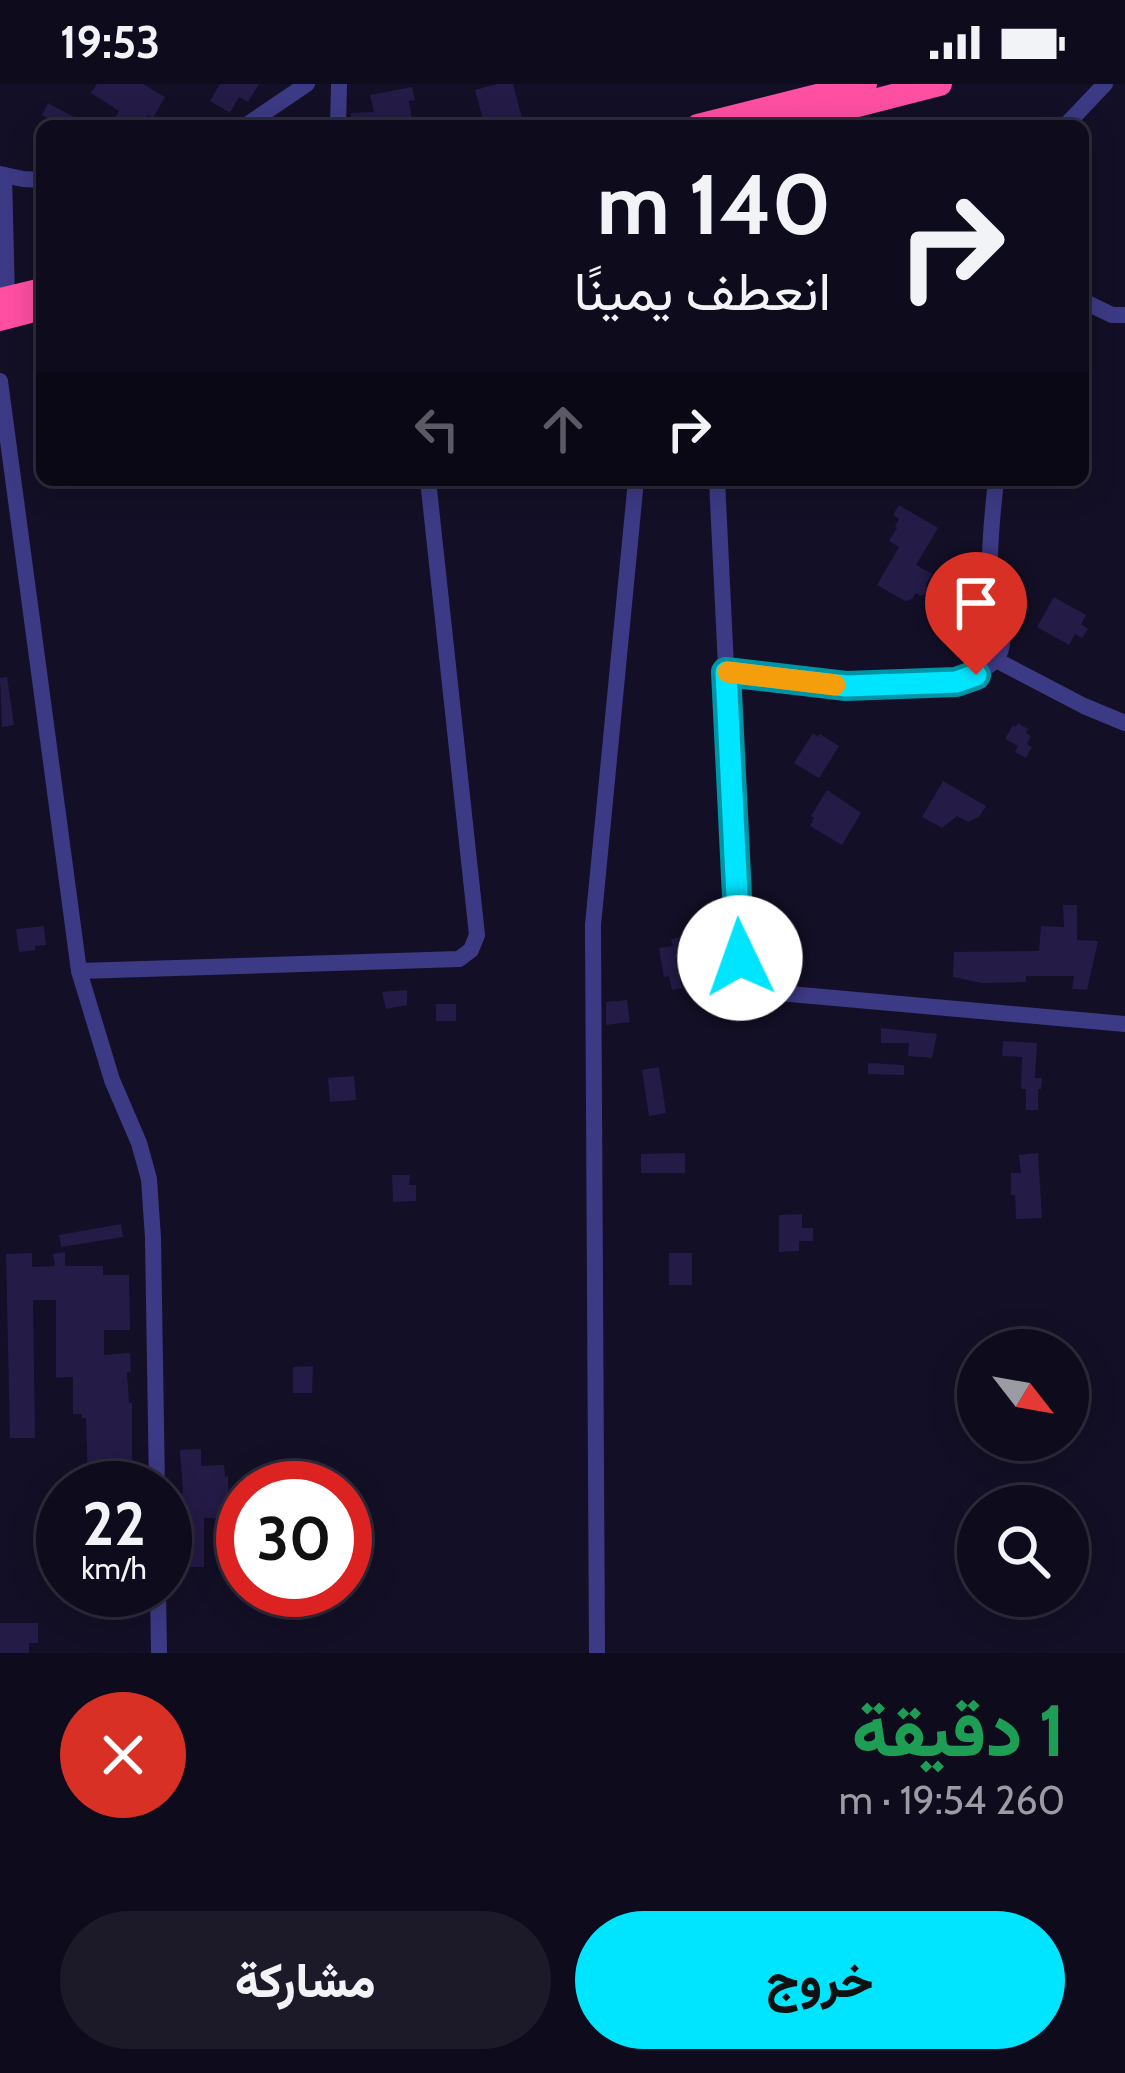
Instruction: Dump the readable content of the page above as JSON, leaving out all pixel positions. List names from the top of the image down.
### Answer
{
  "north": "bottom right",
  "page": {
    "status": "19:53",
    "turn": ["140 m", "انعطف يمينًا"],
    "speed": "22 km/h",
    "limit": "30",
    "heading": ["1 دقيقة", "260 m · 19:54"],
    "buttons": ["خروج", "مشاركة"]
  }
}
